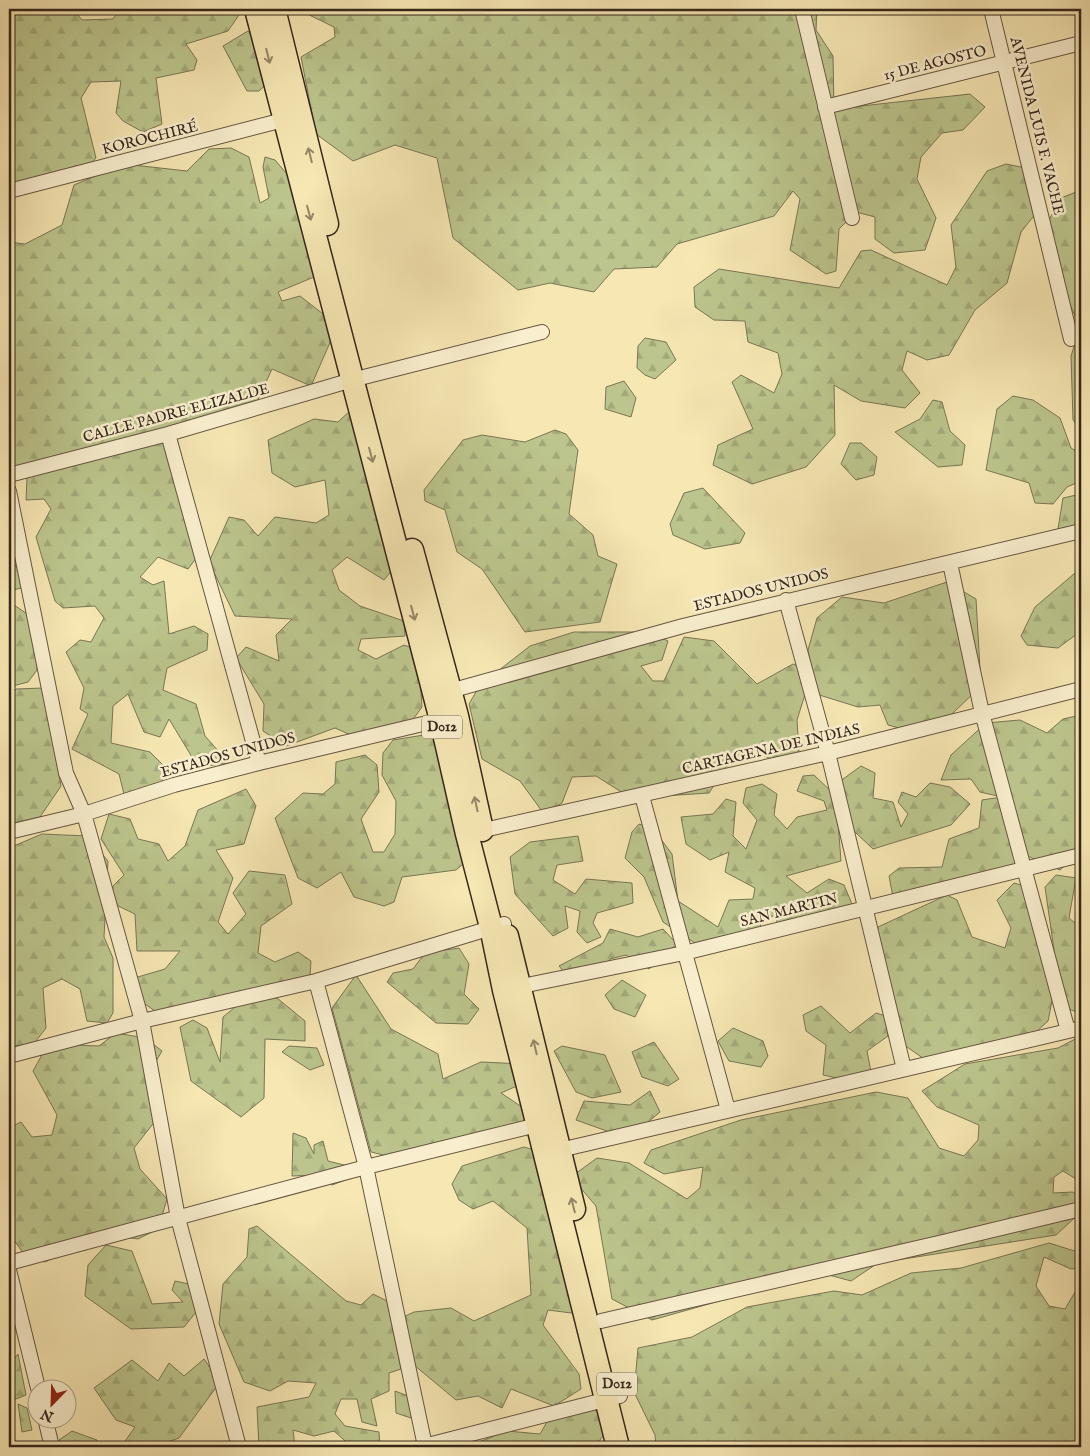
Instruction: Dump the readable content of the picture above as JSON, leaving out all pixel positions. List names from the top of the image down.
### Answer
{
  "streets": {
    "main road": ["D012"],
    "street": [
      "15 DE AGOSTO",
      "AVENIDA LUIS F. VACHE",
      "KOROCHIRÉ",
      "CALLE PADRE ELIZALDE",
      "ESTADOS UNIDOS",
      "CARTAGENA DE INDIAS",
      "SAN MARTIN"
    ]
  },
  "crossings": [
    ["15 DE AGOSTO", "AVENIDA LUIS F. VACHE"],
    ["KOROCHIRÉ", "D012"],
    ["CALLE PADRE ELIZALDE", "D012"],
    ["ESTADOS UNIDOS", "D012"],
    ["D012", "CARTAGENA DE INDIAS"],
    ["D012", "SAN MARTIN"]
  ],
  "north": "bottom left"
}
